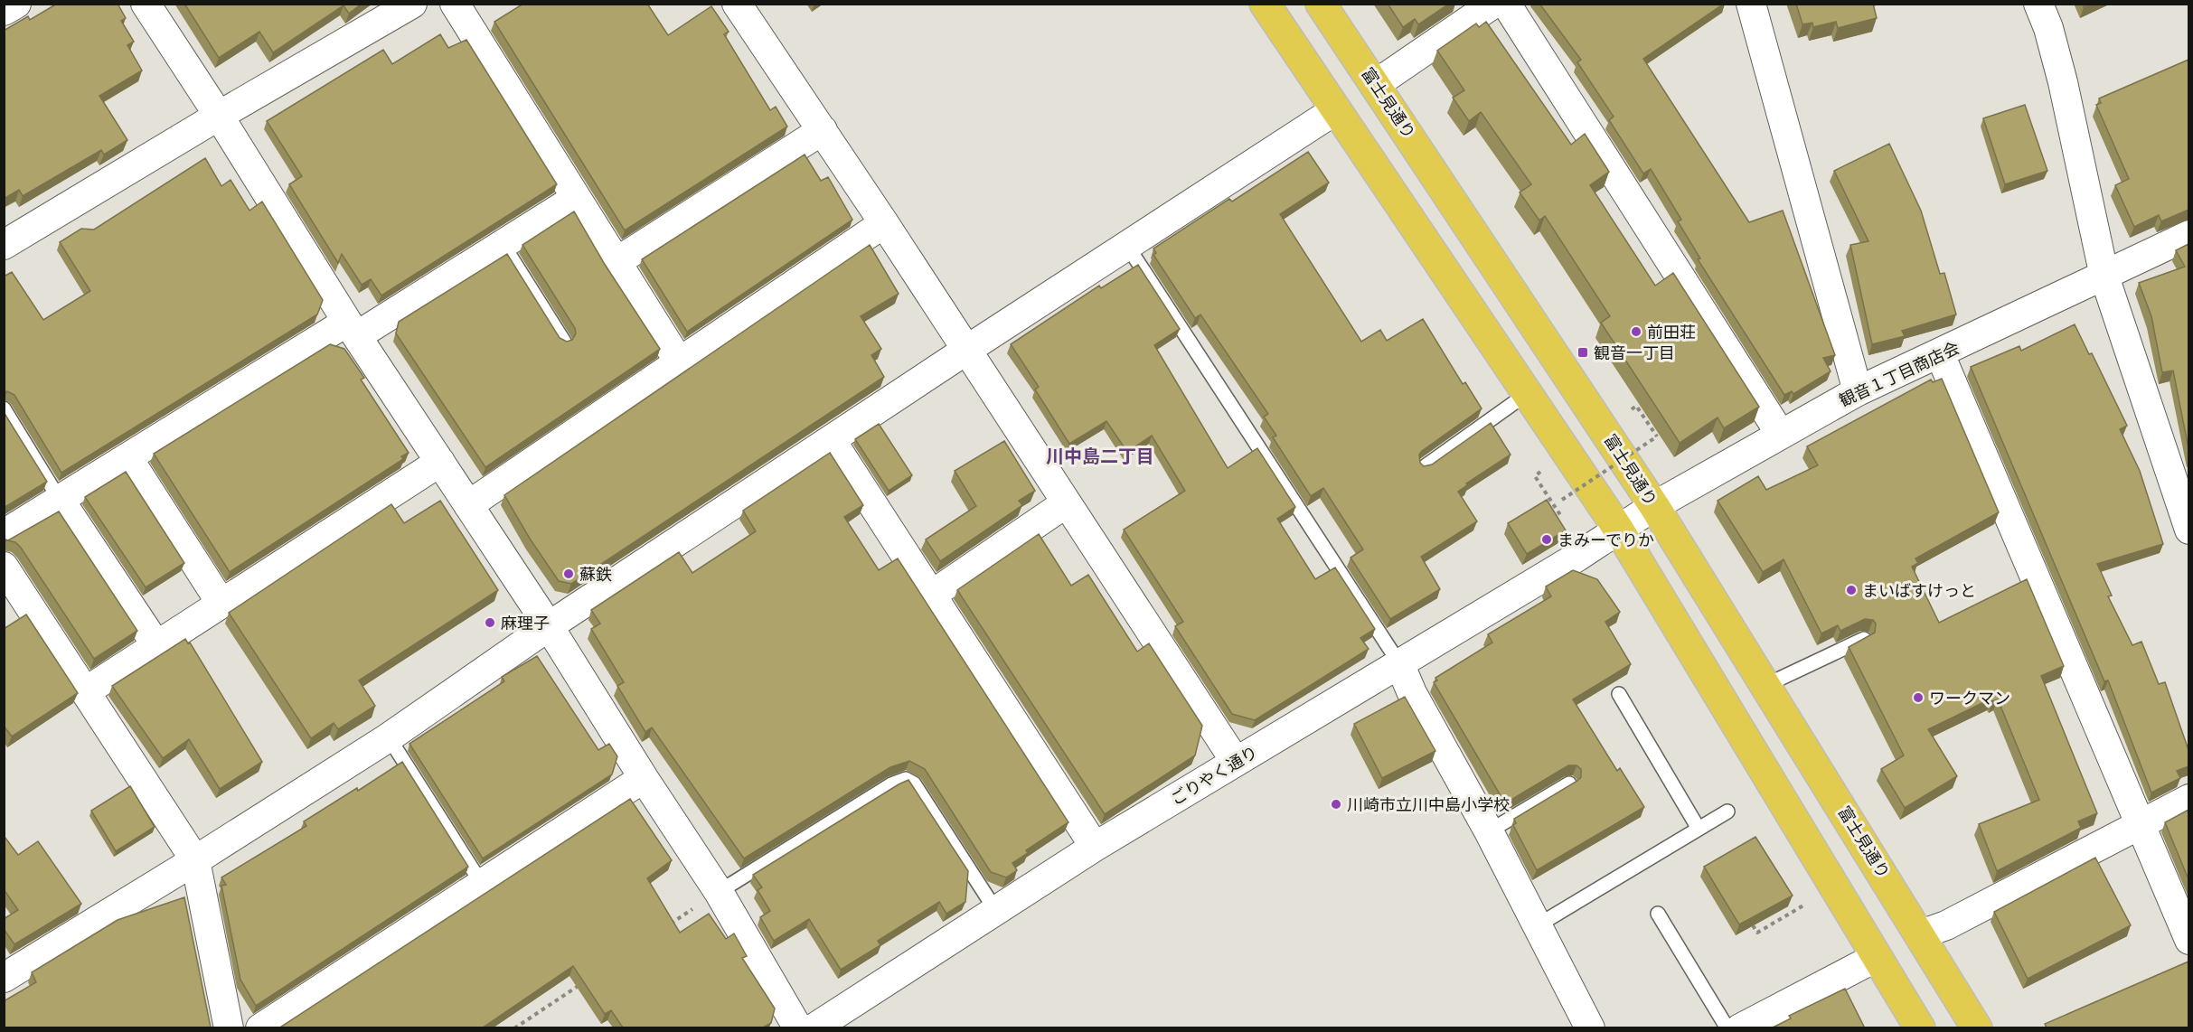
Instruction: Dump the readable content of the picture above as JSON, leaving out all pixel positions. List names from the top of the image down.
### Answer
{
  "streets": {
    "highway": ["富士見通り"],
    "street": ["観音１丁目商店会", "ごりやく通り"]
  },
  "crossings": [
    ["富士見通り", "観音１丁目商店会"],
    ["観音１丁目商店会", "ごりやく通り"]
  ],
  "districts": ["川中島二丁目"],
  "places": {
    "other": [
      "前田荘",
      "まみーでりか",
      "蘇鉄",
      "まいばすけっと",
      "麻理子",
      "ワークマン",
      "川崎市立川中島小学校"
    ],
    "transit": ["観音一丁目"]
  }
}
